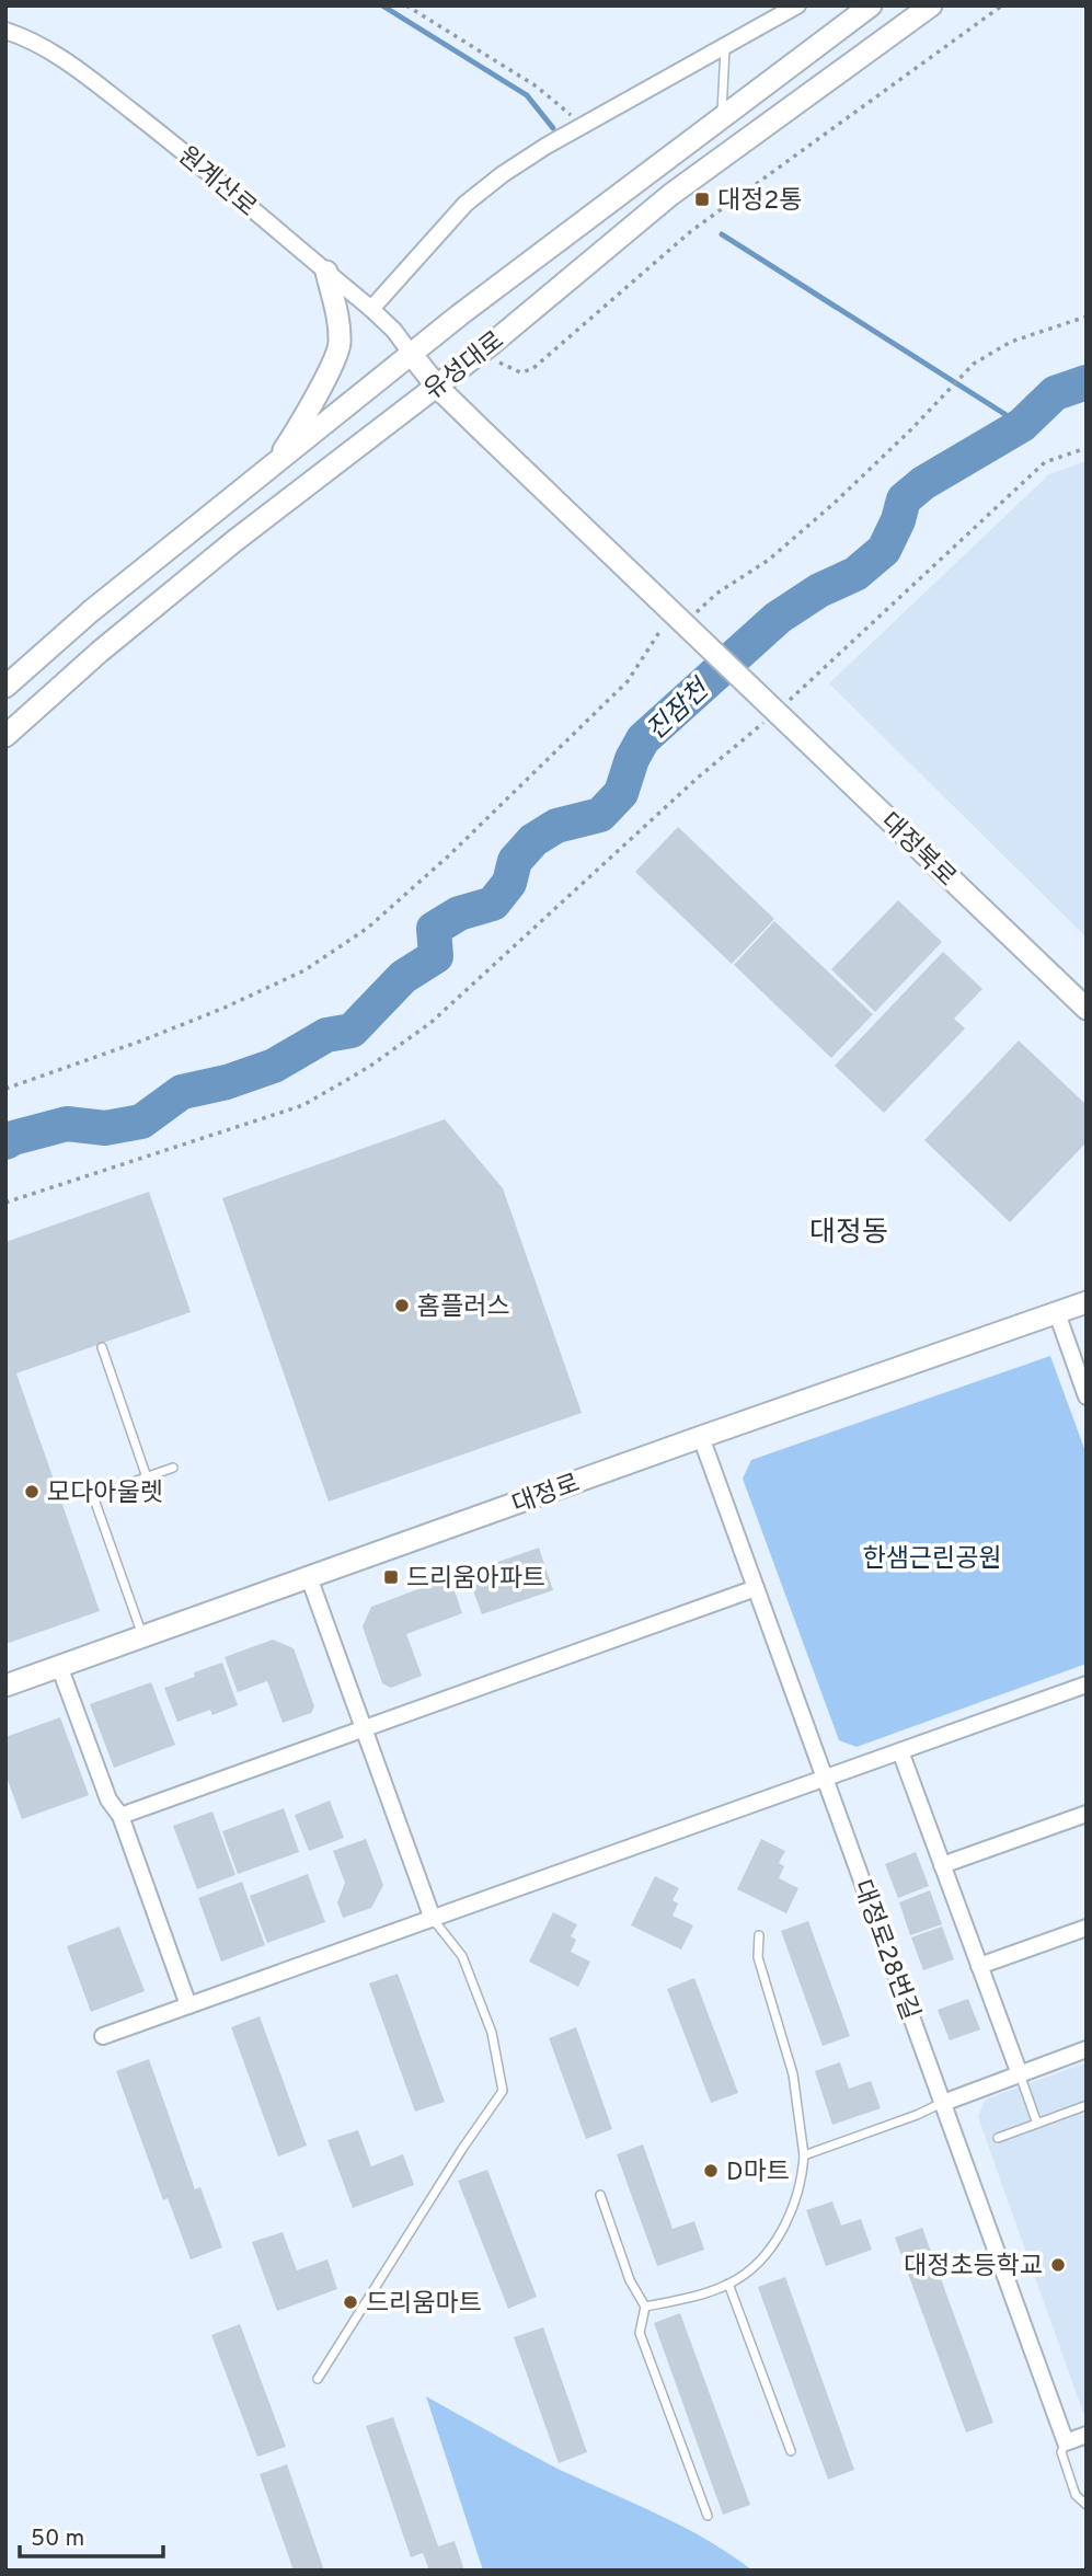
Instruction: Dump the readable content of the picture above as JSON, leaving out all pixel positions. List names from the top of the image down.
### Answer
{
  "streets": {
    "street": [
      "원계산로",
      "유성대로",
      "대정북로",
      "대정로",
      "대정로28번길"
    ]
  },
  "crossings": [
    ["원계산로", "유성대로"],
    ["대정로", "대정로28번길"]
  ],
  "districts": ["대정동"],
  "water": ["진잠천"],
  "parks": ["한샘근린공원"],
  "places": {
    "transit": ["대정2통", "드리움아파트"],
    "other": [
      "홈플러스",
      "모다아울렛",
      "D마트",
      "대정초등학교",
      "드리움마트"
    ]
  },
  "scale_bar": "50 m"
}
